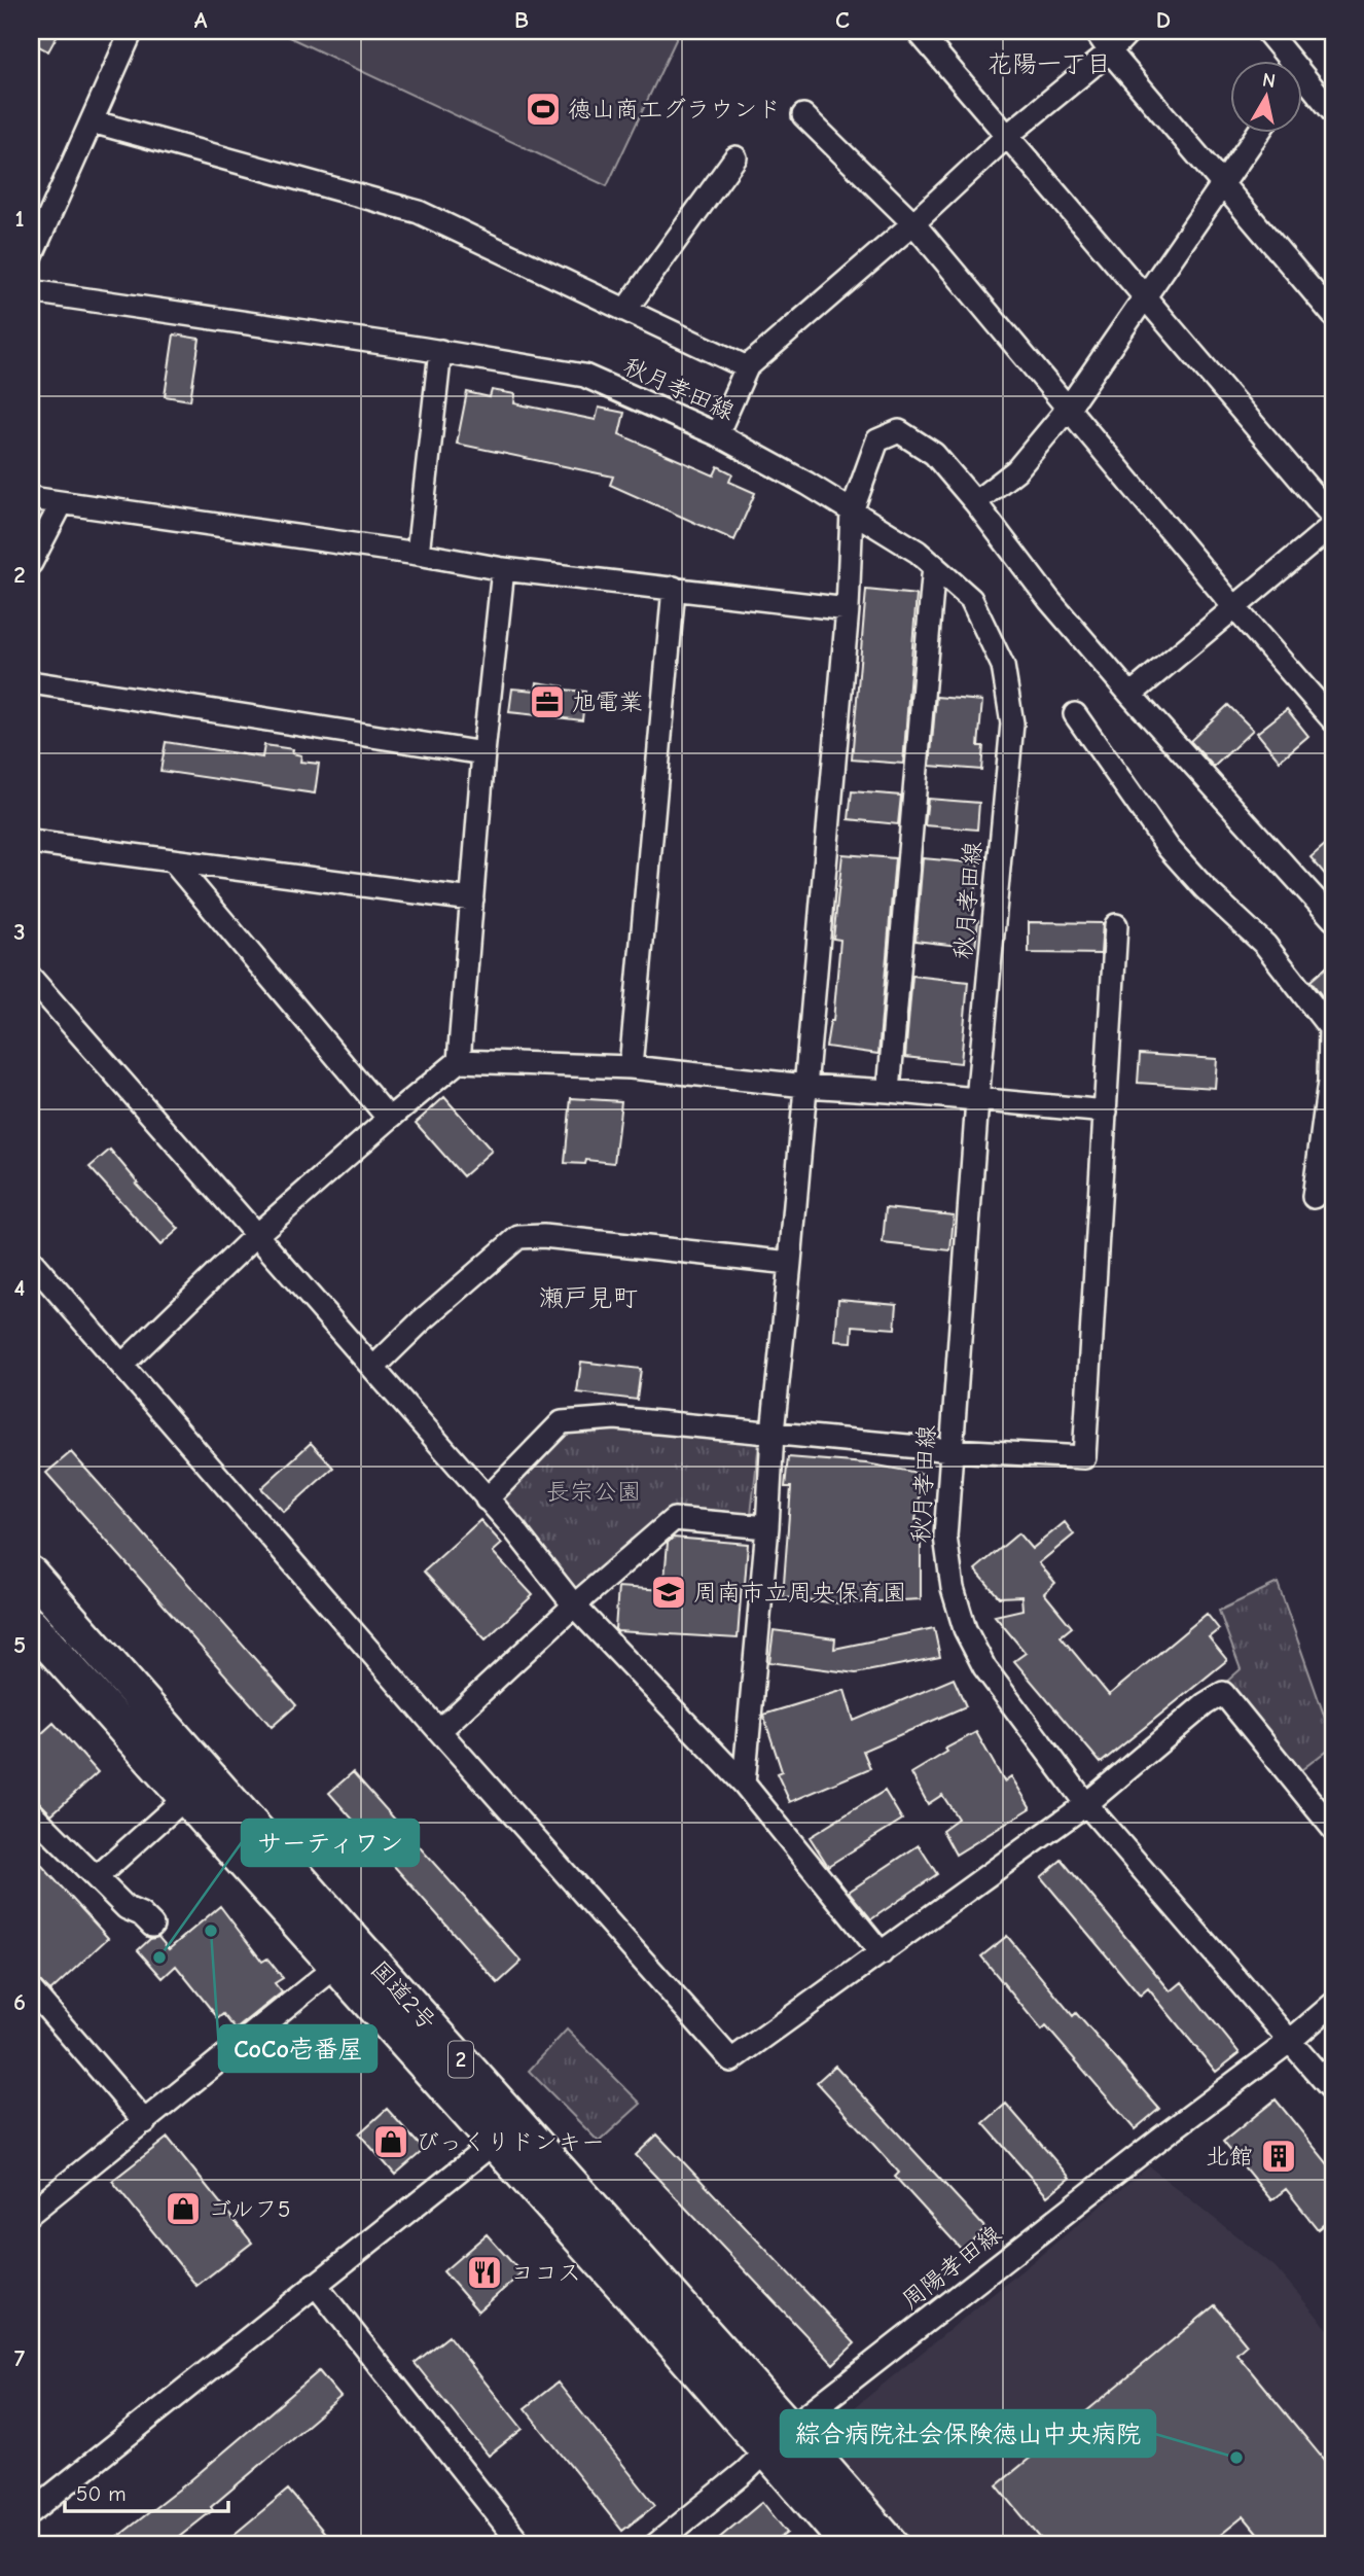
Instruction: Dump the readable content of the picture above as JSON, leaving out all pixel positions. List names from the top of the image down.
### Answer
{
  "streets": {
    "highway": ["国道2号", "2"],
    "street": ["秋月孝田線", "周陽孝田線"]
  },
  "crossings": [
    ["秋月孝田線", "周陽孝田線"],
    ["国道2号", "周陽孝田線"]
  ],
  "districts": ["花陽一丁目", "瀬戸見町"],
  "parks": ["長宗公園"],
  "places": {
    "sports": ["徳山商工グラウンド"],
    "office": ["旭電業"],
    "school or university": ["周南市立周央保育園"],
    "other": ["CoCo壱番屋", "サーティワン", "綜合病院社会保険徳山中央病院"],
    "shop": ["びっくりドンキー", "ゴルフ5"],
    "building": ["北館"],
    "restaurant": ["ココス"]
  },
  "scale_bar": "50 m",
  "north": "top",
  "grid": {
    "columns": [
      "A",
      "B",
      "C",
      "D"
    ],
    "rows": [
      "1",
      "2",
      "3",
      "4",
      "5",
      "6",
      "7"
    ]
  }
}
